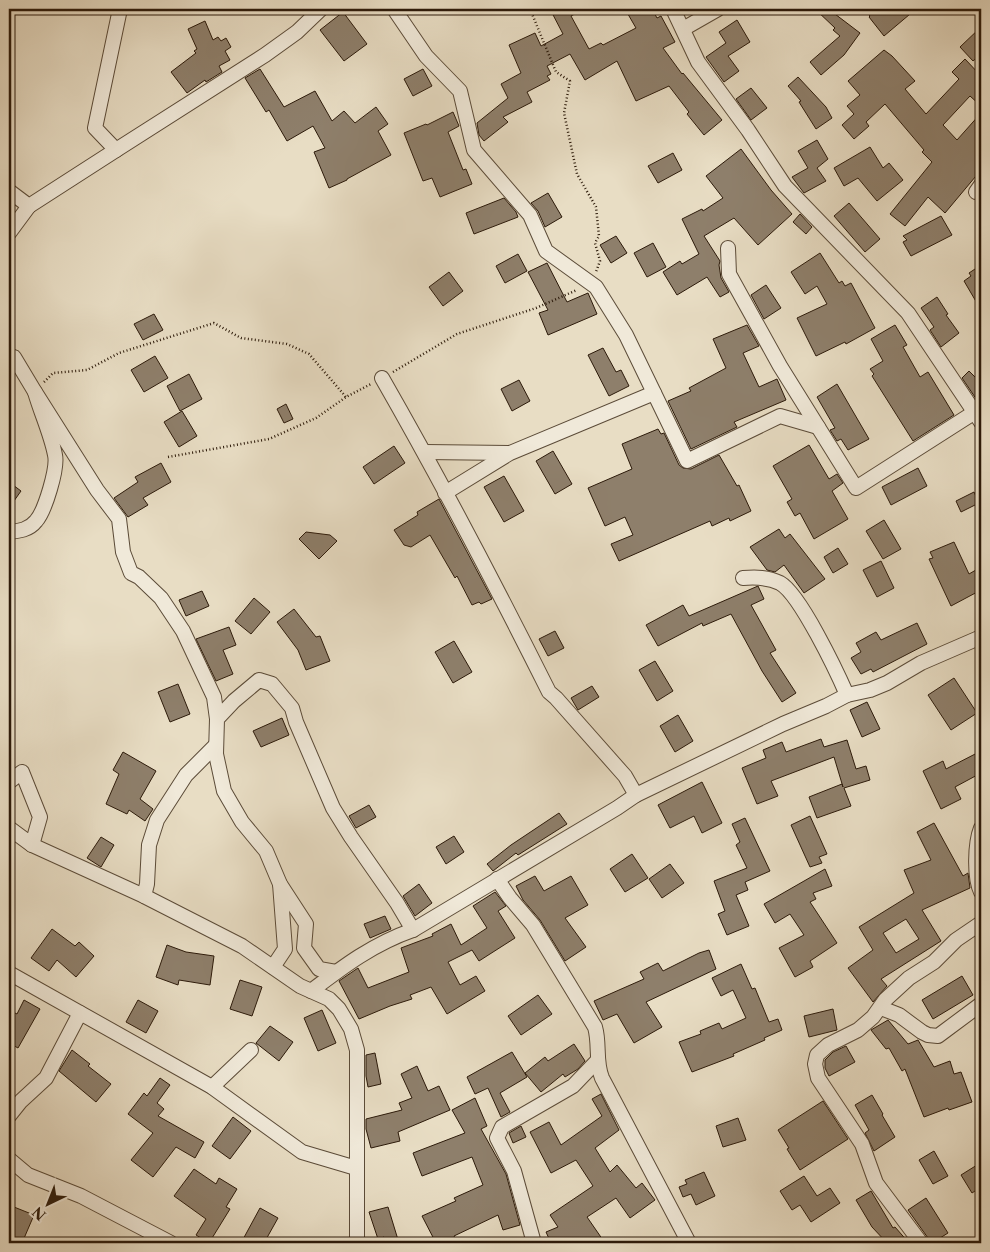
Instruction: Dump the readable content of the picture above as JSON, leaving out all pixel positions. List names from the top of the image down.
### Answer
{
  "north": "bottom left"
}
